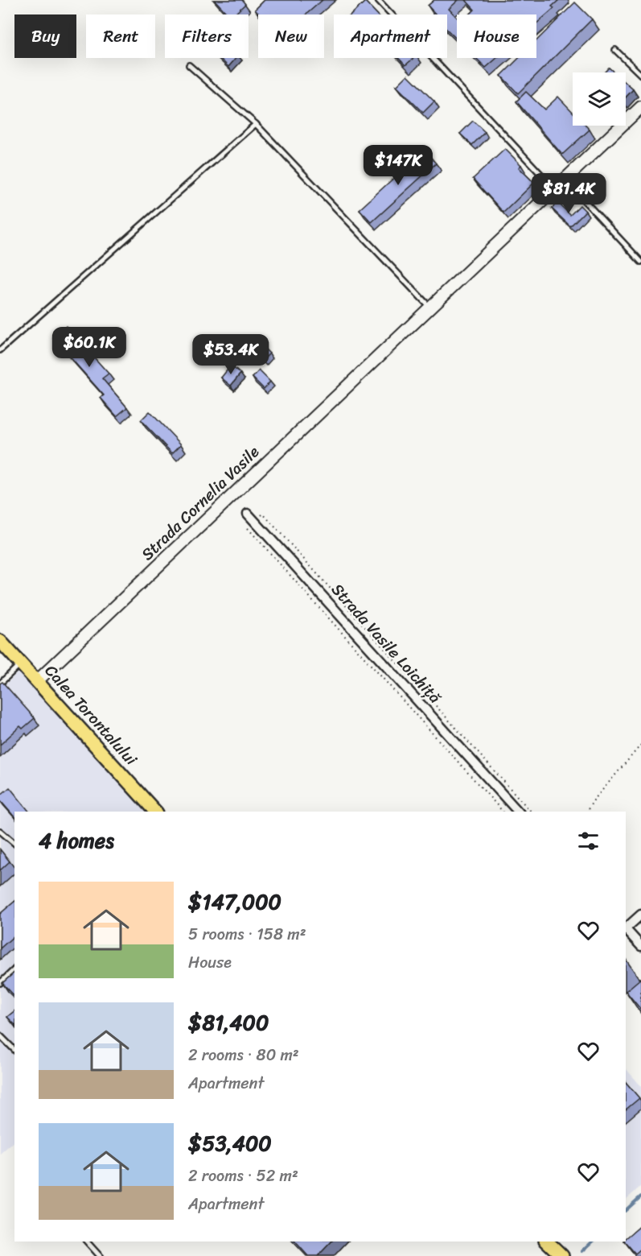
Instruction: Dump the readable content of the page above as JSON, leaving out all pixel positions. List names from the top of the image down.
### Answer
{
  "streets": {
    "main road": ["Calea Torontalului"],
    "street": ["Strada Cornelia Vasile", "Strada Vasile Loichiță"]
  },
  "crossings": [
    ["Strada Cornelia Vasile", "Calea Torontalului"]
  ],
  "page": {
    "chip": [
      "Buy",
      "Rent",
      "Filters",
      "New",
      "Apartment",
      "House"
    ],
    "price": [
      "$147K",
      "$81.4K",
      "$60.1K",
      "$53.4K"
    ],
    "heading": "4 homes",
    "list": [
      {
        "name": "$147,000",
        "note": "5 rooms · 158 m² · House"
      },
      {
        "name": "$81,400",
        "note": "2 rooms · 80 m² · Apartment"
      },
      {
        "name": "$53,400",
        "note": "2 rooms · 52 m² · Apartment"
      }
    ]
  }
}
